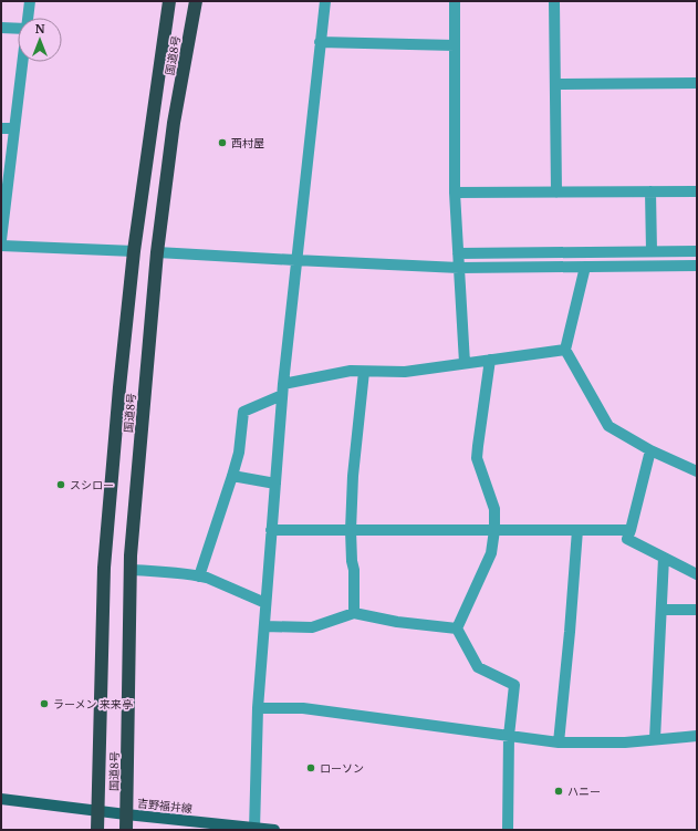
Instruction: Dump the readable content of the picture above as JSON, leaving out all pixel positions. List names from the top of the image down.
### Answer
{
  "streets": {
    "highway": ["国道8号"],
    "main road": ["吉野福井線"]
  },
  "crossings": [
    ["国道8号", "吉野福井線"]
  ],
  "places": [
    "西村屋",
    "スシロー",
    "ラーメン 来来亭",
    "ローソン",
    "ハニー"
  ],
  "north": "top"
}
